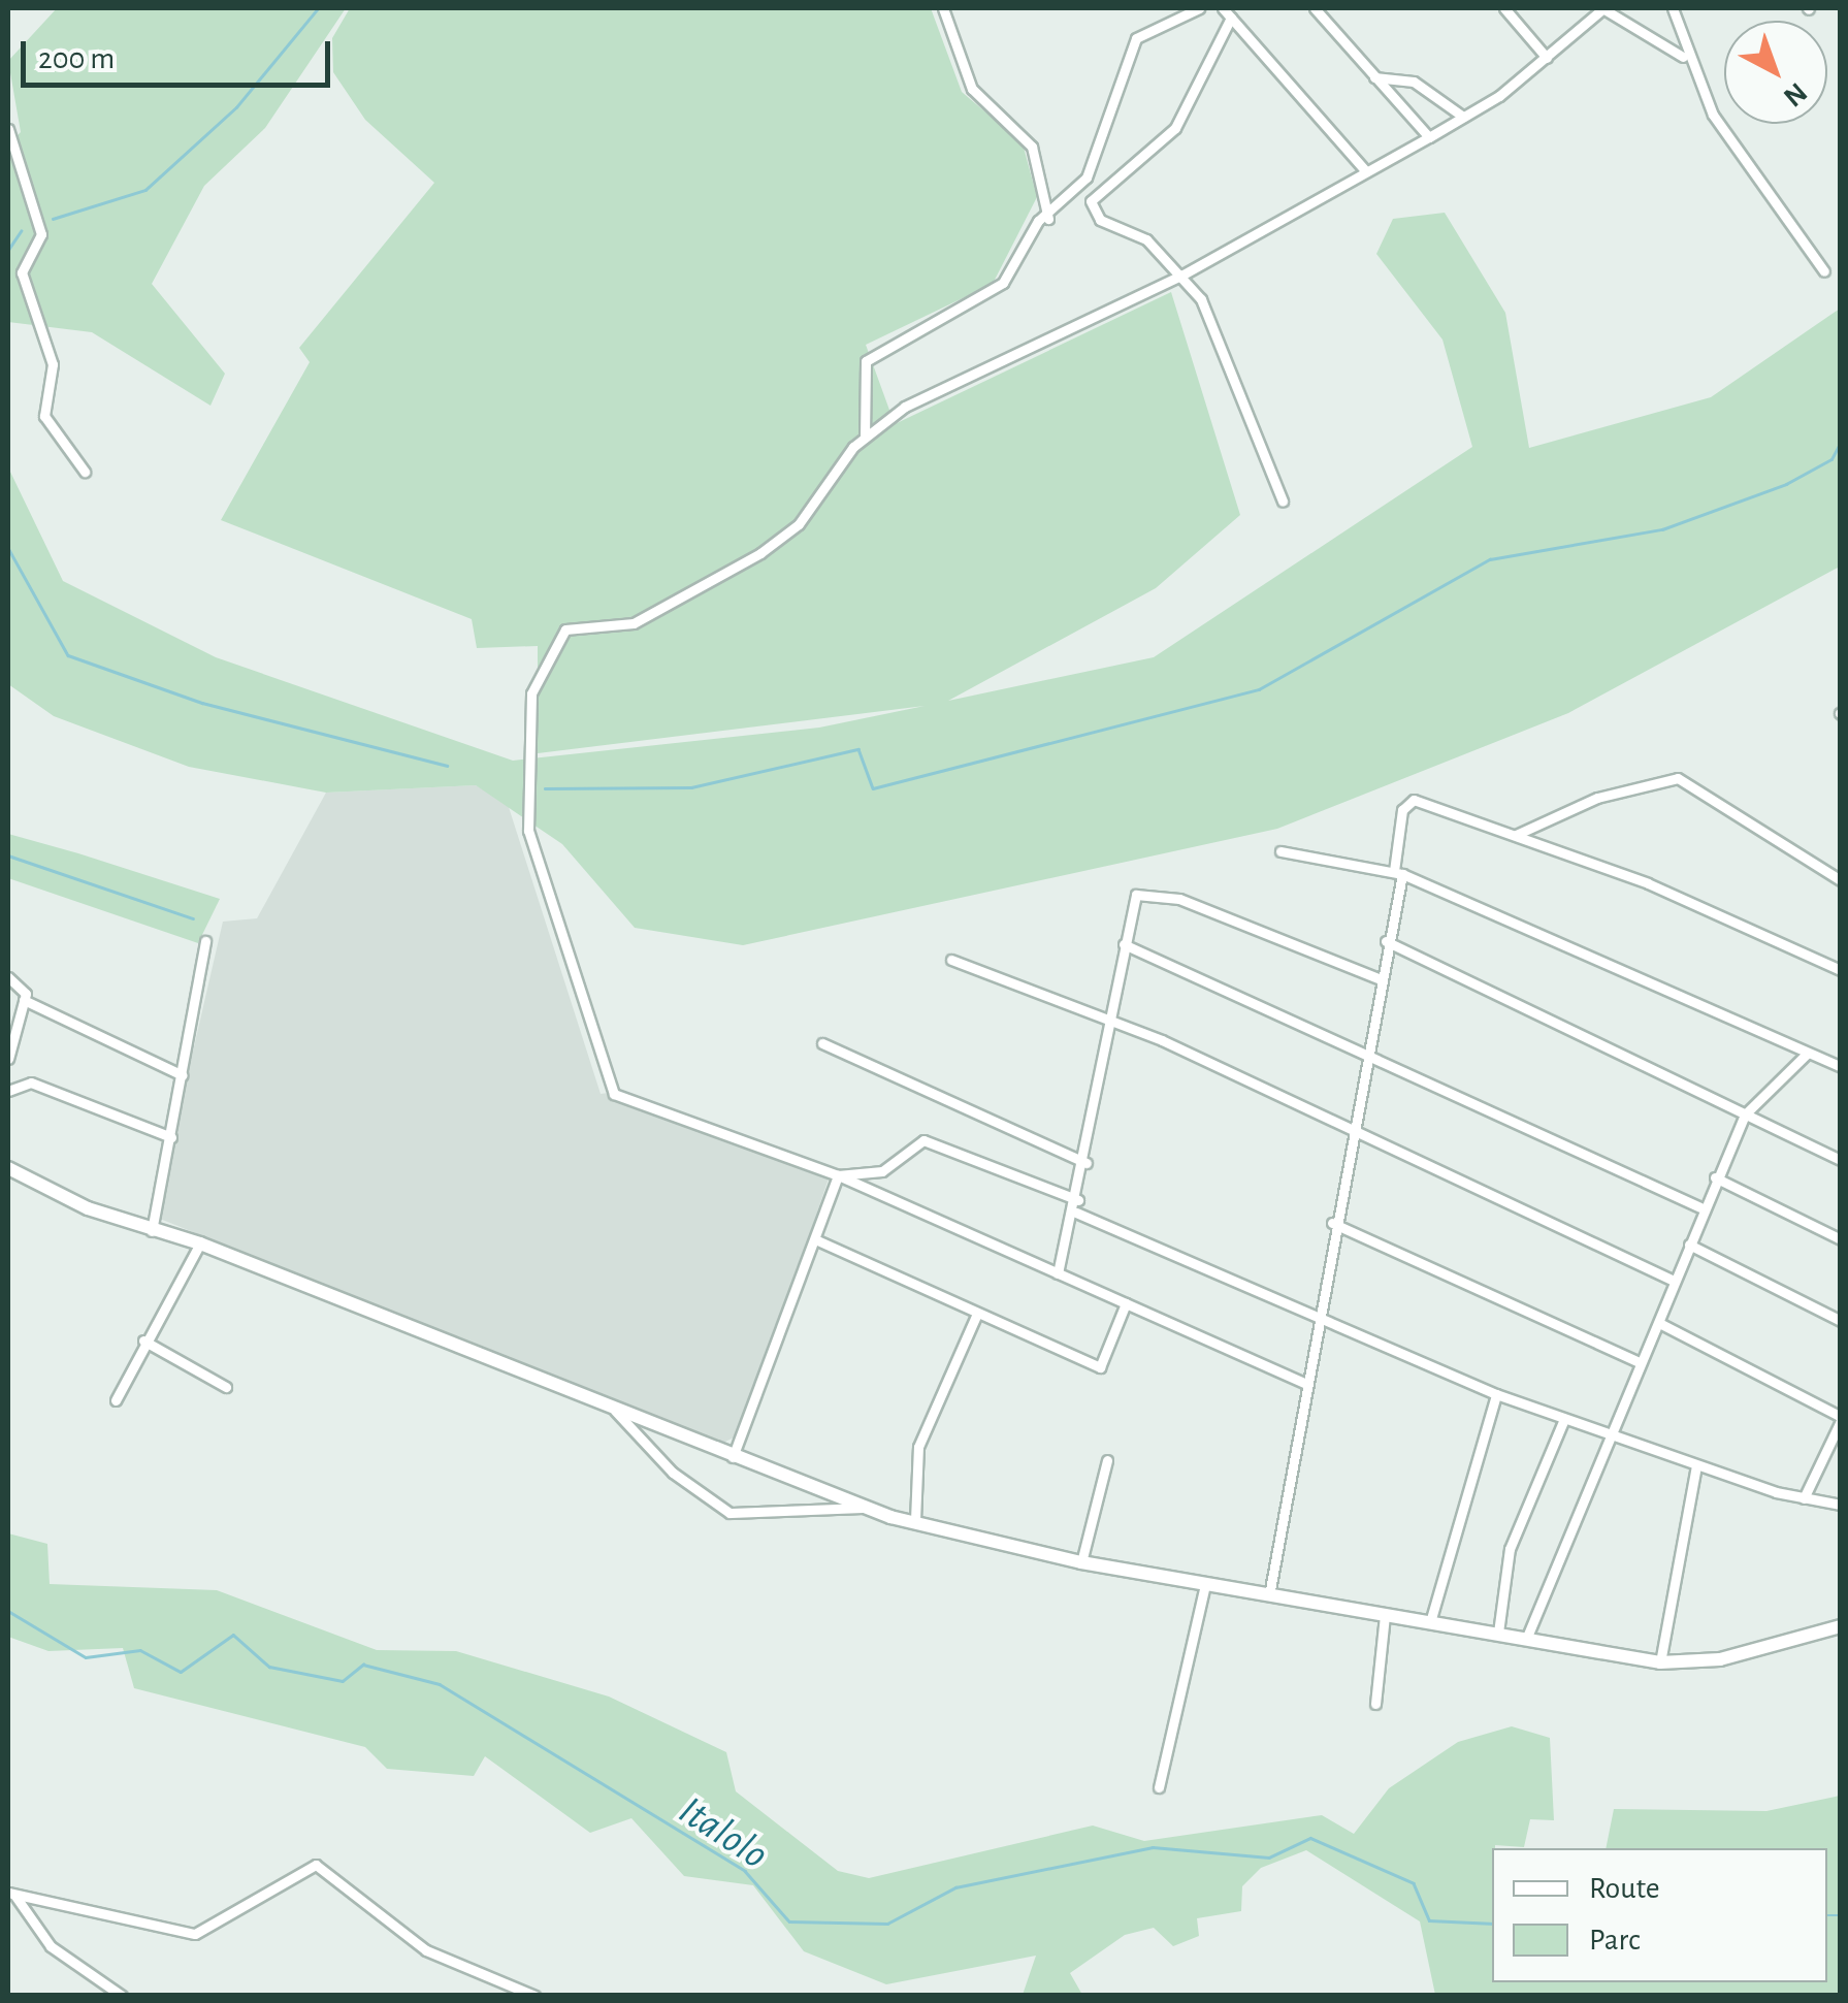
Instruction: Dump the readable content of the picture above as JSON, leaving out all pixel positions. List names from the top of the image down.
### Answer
{
  "water": ["Italolo"],
  "legend": ["Route", "Parc"],
  "scale_bar": "200 m",
  "north": "bottom right"
}
